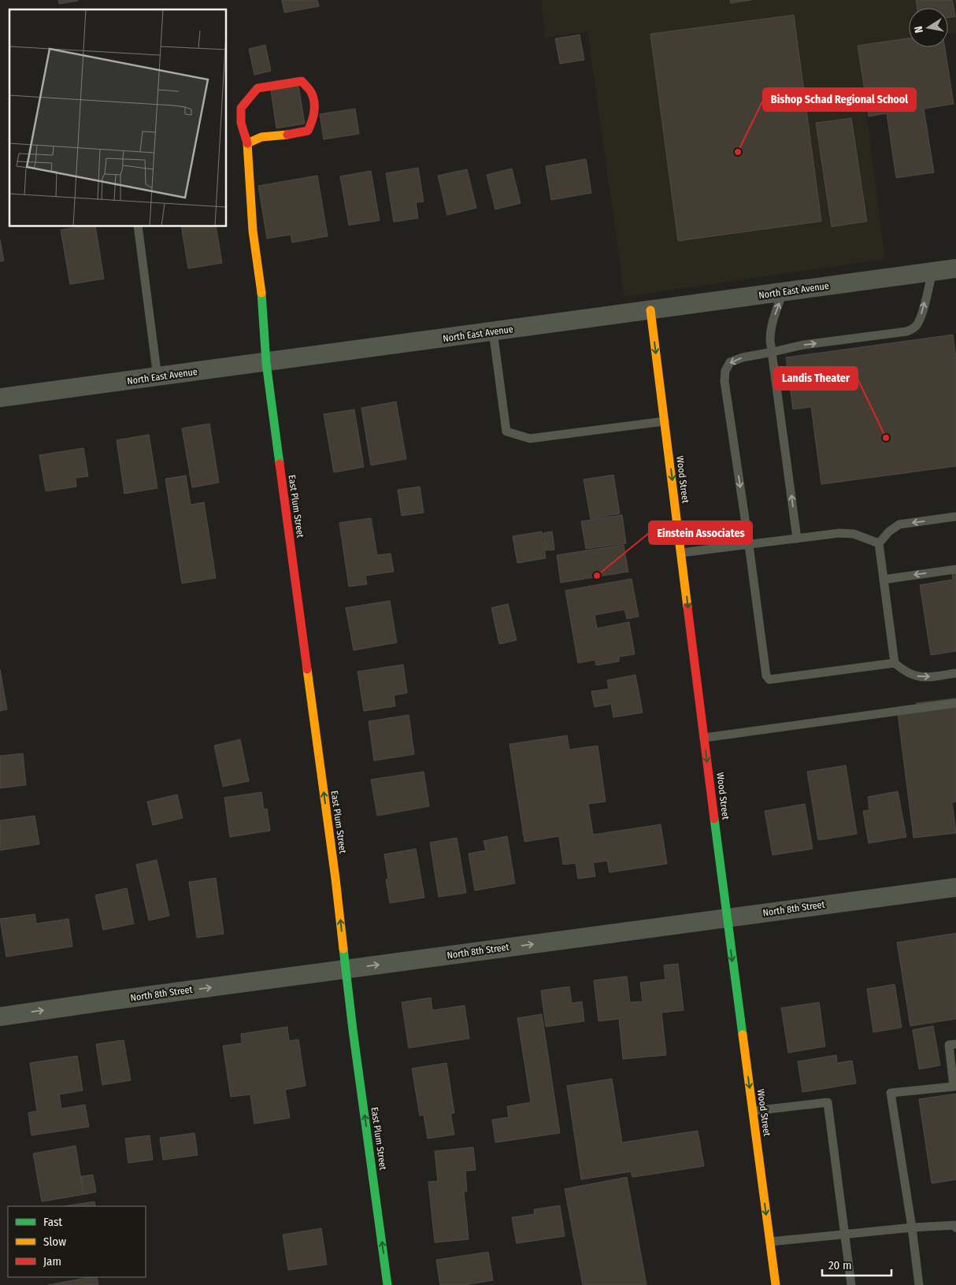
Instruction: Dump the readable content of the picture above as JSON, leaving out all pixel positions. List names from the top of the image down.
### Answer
{
  "streets": {
    "street": [
      "North East Avenue",
      "Wood Street",
      "East Plum Street",
      "North 8th Street"
    ]
  },
  "crossings": [
    ["North East Avenue", "Wood Street"],
    ["North East Avenue", "East Plum Street"],
    ["Wood Street", "North 8th Street"],
    ["East Plum Street", "North 8th Street"]
  ],
  "one_way": ["Wood Street", "East Plum Street", "North 8th Street"],
  "places": ["Bishop Schad Regional School", "Landis Theater", "Einstein Associates"],
  "legend": ["Fast", "Slow", "Jam"],
  "scale_bar": "20 m",
  "north": "left"
}
